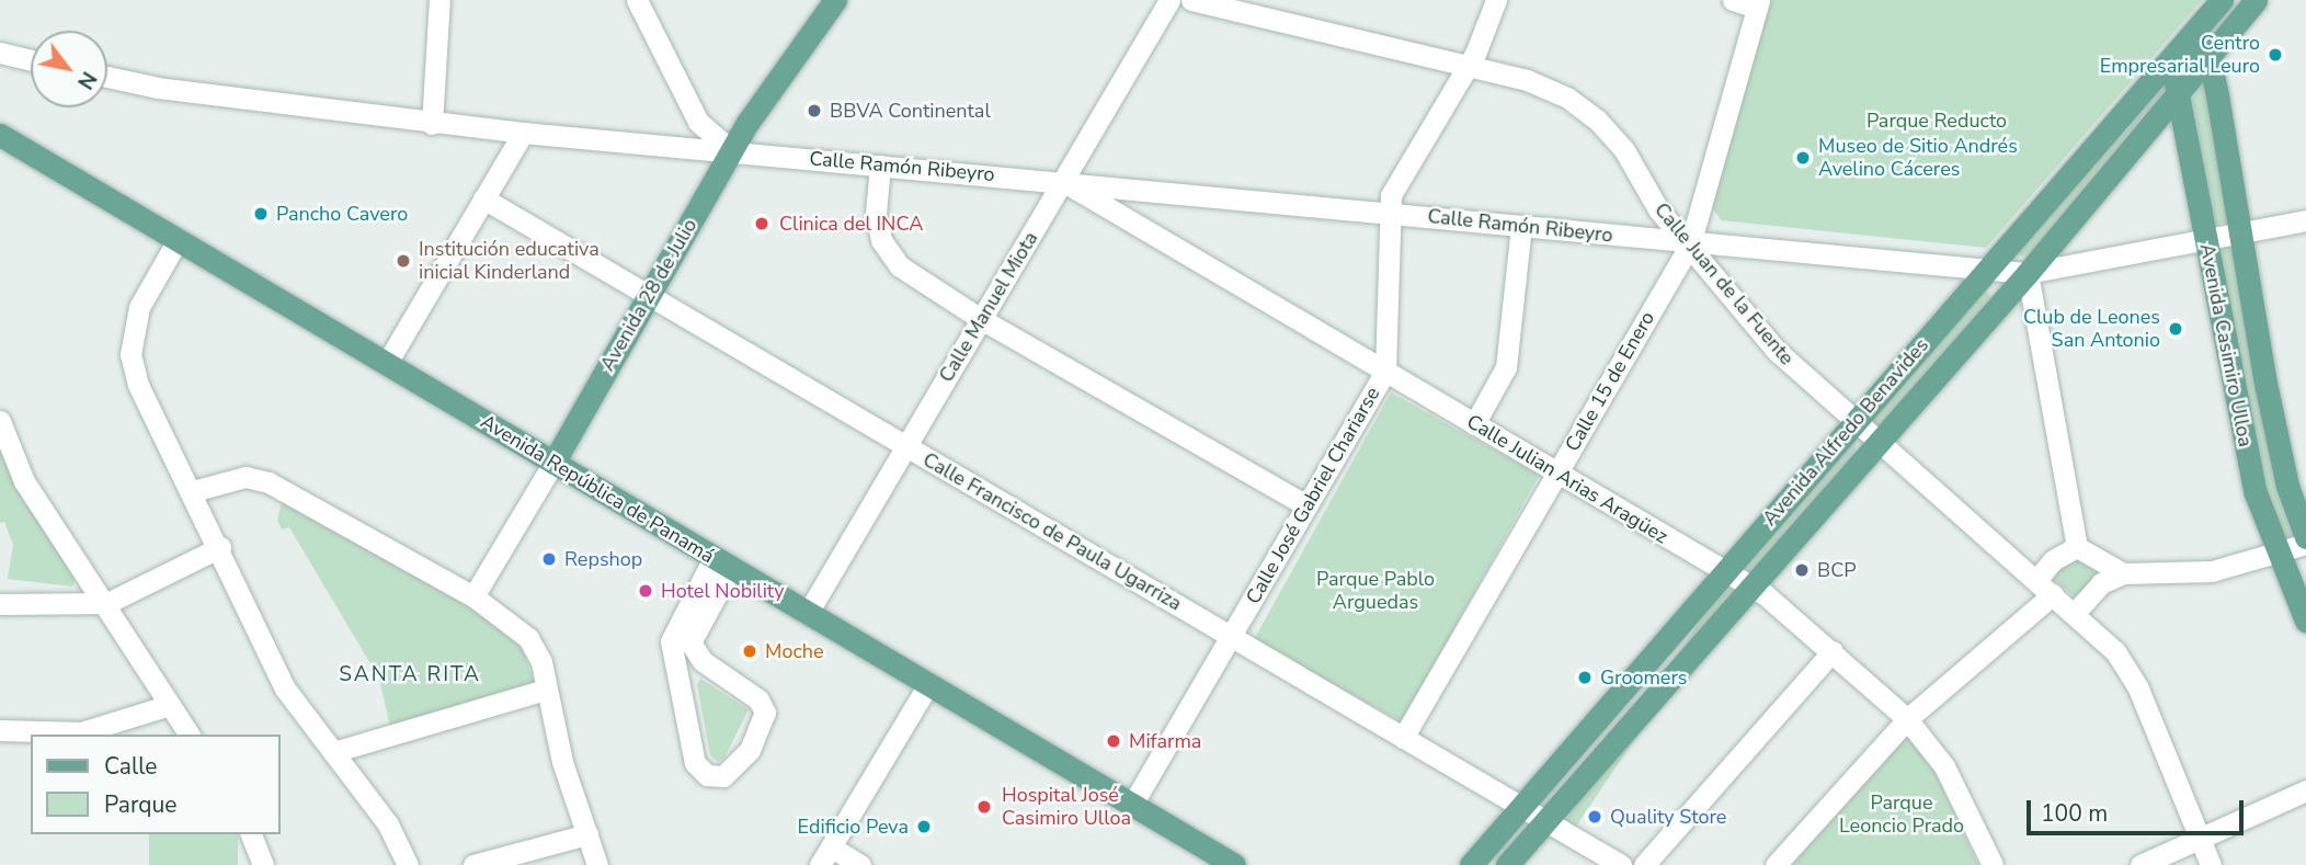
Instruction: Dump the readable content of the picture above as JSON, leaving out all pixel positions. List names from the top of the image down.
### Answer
{
  "streets": {
    "main road": [
      "Avenida 28 de Julio",
      "Avenida Casimiro Ulloa",
      "Avenida Alfredo Benavides",
      "Avenida República de Panamá"
    ],
    "street": [
      "Calle Ramón Ribeyro",
      "Calle Juan de la Fuente",
      "Calle Manuel Miota",
      "Calle 15 de Enero",
      "Calle Julian Arias Aragüez",
      "Calle José Gabriel Chariarse",
      "Calle Francisco de Paula Ugarriza"
    ]
  },
  "crossings": [
    ["Calle Ramón Ribeyro", "Calle Juan de la Fuente"],
    ["Calle Ramón Ribeyro", "Avenida 28 de Julio"],
    ["Calle Ramón Ribeyro", "Calle Manuel Miota"],
    ["Calle Ramón Ribeyro", "Avenida Casimiro Ulloa"],
    ["Calle Ramón Ribeyro", "Calle 15 de Enero"],
    ["Calle Ramón Ribeyro", "Avenida Alfredo Benavides"],
    ["Calle Ramón Ribeyro", "Calle Julian Arias Aragüez"],
    ["Calle Ramón Ribeyro", "Calle José Gabriel Chariarse"],
    ["Calle Juan de la Fuente", "Calle 15 de Enero"],
    ["Calle Juan de la Fuente", "Avenida Alfredo Benavides"],
    ["Calle Juan de la Fuente", "Calle José Gabriel Chariarse"],
    ["Avenida 28 de Julio", "Avenida República de Panamá"],
    ["Avenida 28 de Julio", "Calle Francisco de Paula Ugarriza"],
    ["Calle Manuel Miota", "Calle Julian Arias Aragüez"],
    ["Calle Manuel Miota", "Avenida República de Panamá"],
    ["Calle Manuel Miota", "Calle Francisco de Paula Ugarriza"],
    ["Avenida Casimiro Ulloa", "Avenida Alfredo Benavides"],
    ["Calle 15 de Enero", "Calle Julian Arias Aragüez"],
    ["Calle 15 de Enero", "Calle Francisco de Paula Ugarriza"],
    ["Avenida Alfredo Benavides", "Calle Julian Arias Aragüez"],
    ["Avenida Alfredo Benavides", "Calle Francisco de Paula Ugarriza"],
    ["Calle Julian Arias Aragüez", "Calle José Gabriel Chariarse"],
    ["Avenida República de Panamá", "Calle José Gabriel Chariarse"],
    ["Calle José Gabriel Chariarse", "Calle Francisco de Paula Ugarriza"]
  ],
  "districts": ["SANTA RITA"],
  "parks": ["Parque Reducto", "Parque Pablo Arguedas", "Parque Leoncio Prado"],
  "places": [
    "Centro Empresarial Leuro",
    "BBVA Continental",
    "Museo de Sitio Andrés Avelino Cáceres",
    "Pancho Cavero",
    "Clinica del INCA",
    "Institución educativa inicial Kinderland",
    "Club de Leones San Antonio",
    "Repshop",
    "BCP",
    "Hotel Nobility",
    "Moche",
    "Groomers",
    "Mifarma",
    "Hospital José Casimiro Ulloa",
    "Quality Store",
    "Edificio Peva"
  ],
  "legend": ["Calle", "Parque"],
  "scale_bar": "100 m",
  "north": "bottom right"
}
